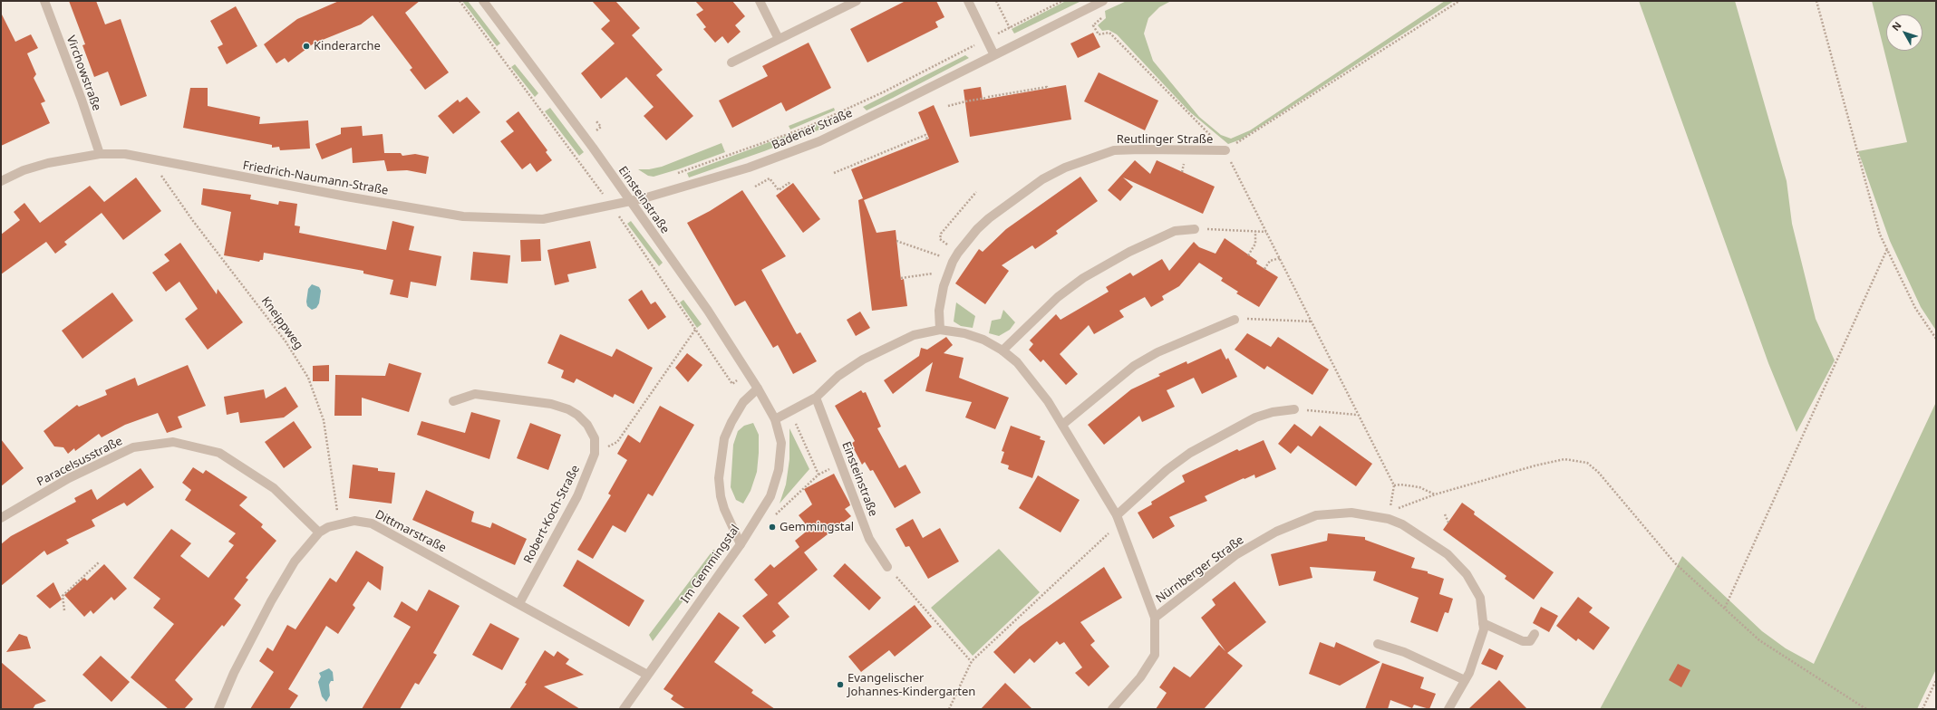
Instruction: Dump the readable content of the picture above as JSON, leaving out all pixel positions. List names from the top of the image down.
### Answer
{
  "streets": {
    "street": [
      "Virchowstraße",
      "Badener Straße",
      "Reutlinger Straße",
      "Friedrich-Naumann-Straße",
      "Einsteinstraße",
      "Paracelsusstraße",
      "Robert-Koch-Straße",
      "Dittmarstraße",
      "Im Gemmingstal",
      "Nürnberger Straße"
    ],
    "path": ["Kneippweg"]
  },
  "crossings": [
    ["Virchowstraße", "Friedrich-Naumann-Straße"],
    ["Badener Straße", "Friedrich-Naumann-Straße"],
    ["Badener Straße", "Einsteinstraße"],
    ["Friedrich-Naumann-Straße", "Einsteinstraße"],
    ["Friedrich-Naumann-Straße", "Kneippweg"],
    ["Einsteinstraße", "Im Gemmingstal"],
    ["Kneippweg", "Dittmarstraße"],
    ["Paracelsusstraße", "Dittmarstraße"],
    ["Robert-Koch-Straße", "Dittmarstraße"],
    ["Dittmarstraße", "Im Gemmingstal"]
  ],
  "places": ["Kinderarche", "Gemmingstal", "Evangelischer Johannes-Kindergarten"],
  "north": "top left"
}
